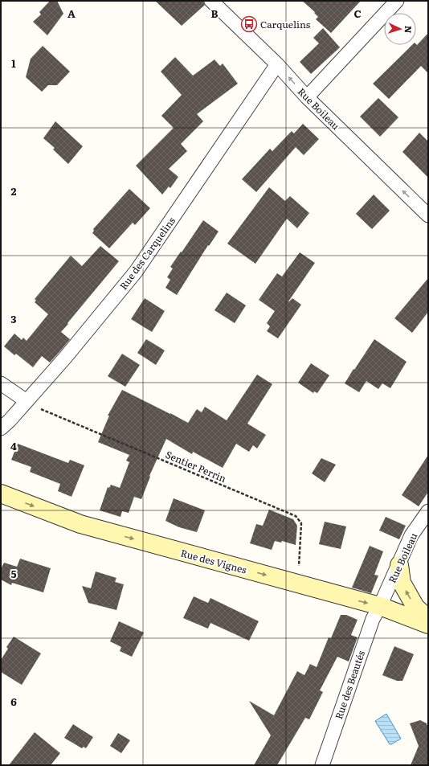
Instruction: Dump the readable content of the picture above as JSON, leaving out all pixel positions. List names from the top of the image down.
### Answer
{
  "streets": {
    "street": [
      "Rue Boileau",
      "Rue des Carquelins",
      "Rue des Vignes",
      "Rue des Beautés"
    ],
    "path": ["Sentier Perrin"]
  },
  "crossings": [
    ["Rue Boileau", "Rue des Carquelins"],
    ["Rue Boileau", "Rue des Vignes"],
    ["Rue Boileau", "Rue des Beautés"],
    ["Rue des Carquelins", "Sentier Perrin"],
    ["Sentier Perrin", "Rue des Vignes"],
    ["Rue des Vignes", "Rue des Beautés"]
  ],
  "one_way": ["Rue Boileau", "Rue des Vignes"],
  "places": {
    "bus stop": ["Carquelins"]
  },
  "north": "right",
  "grid": {
    "columns": ["A", "B", "C"],
    "rows": [
      "1",
      "2",
      "3",
      "4",
      "5",
      "6"
    ]
  }
}
